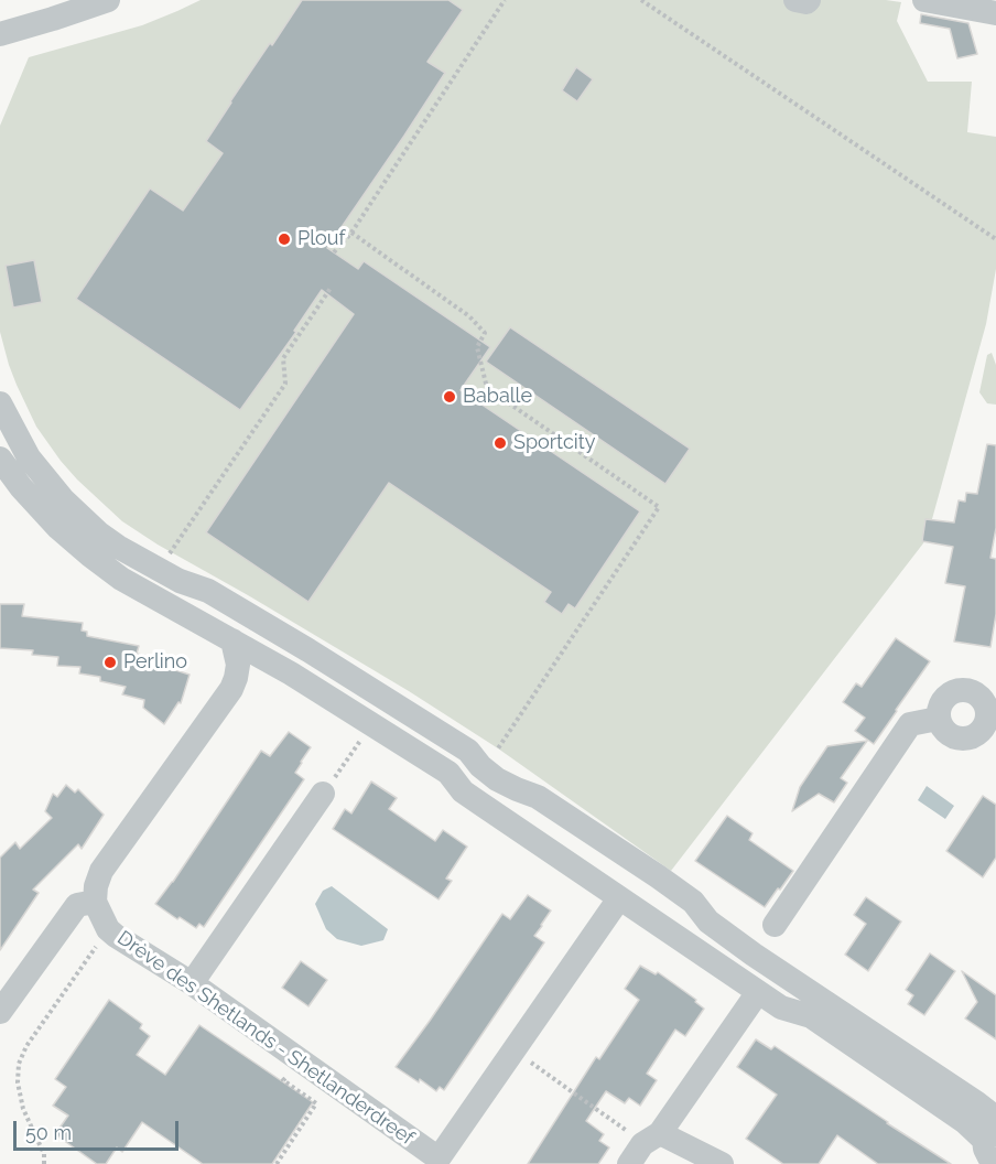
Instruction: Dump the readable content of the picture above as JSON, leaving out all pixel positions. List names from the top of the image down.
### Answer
{
  "streets": {
    "street": ["Drève des Shetlands - Shetlanderdreef"]
  },
  "places": [
    "Plouf",
    "Baballe",
    "Sportcity",
    "Perlino"
  ],
  "scale_bar": "50 m"
}
